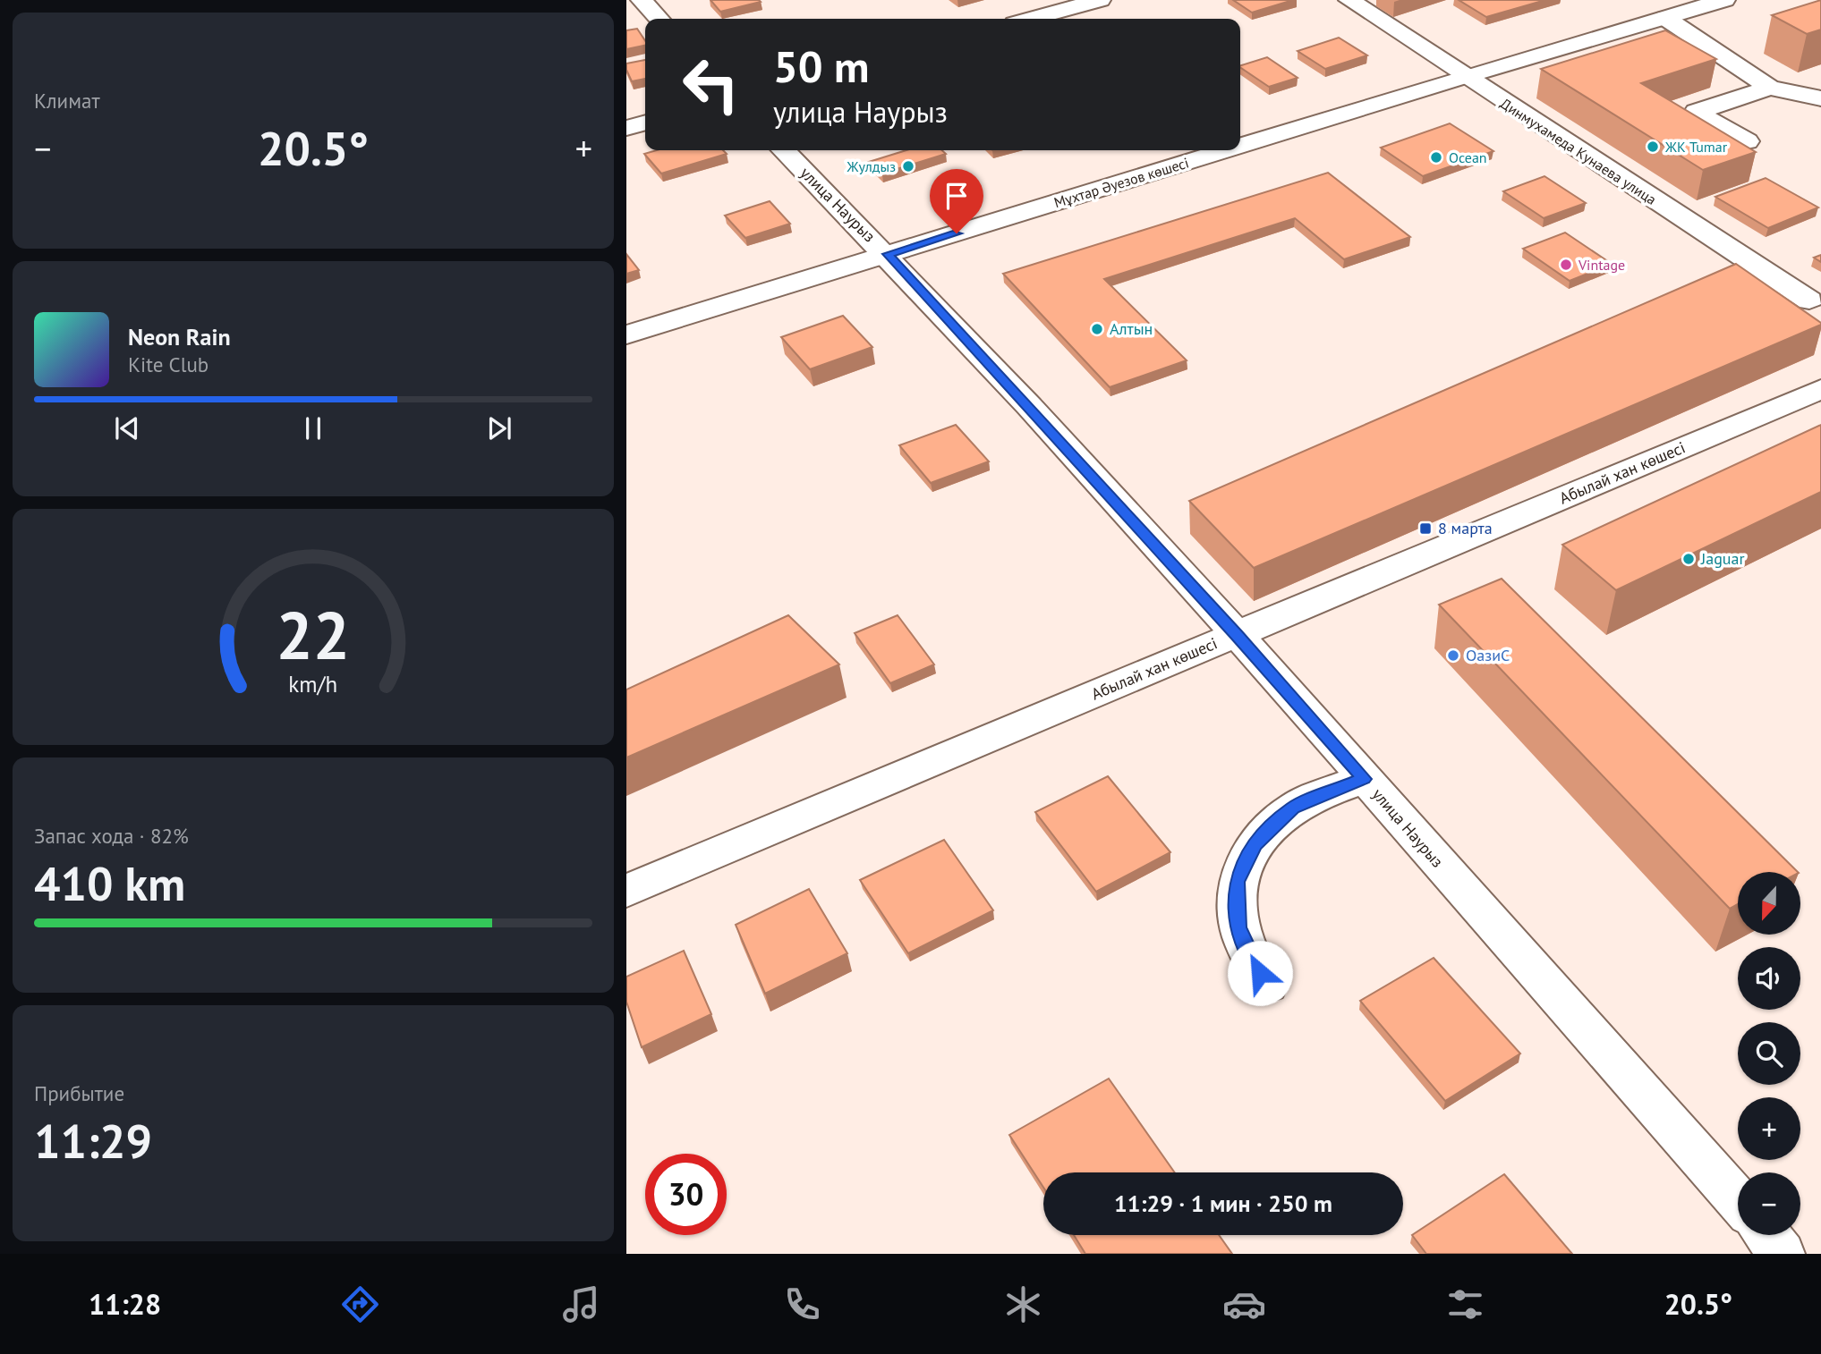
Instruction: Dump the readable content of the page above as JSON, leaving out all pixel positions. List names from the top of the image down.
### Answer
{
  "streets": {
    "street": [
      "Динмухамеда Кунаева улица",
      "Мұхтар Әуезов көшесі",
      "улица Наурыз",
      "Абылай хан көшесі"
    ]
  },
  "crossings": [
    ["Динмухамеда Кунаева улица", "Мұхтар Әуезов көшесі"],
    ["Мұхтар Әуезов көшесі", "улица Наурыз"],
    ["улица Наурыз", "Абылай хан көшесі"]
  ],
  "places": {
    "other": [
      "ЖК Tumar",
      "Ocean",
      "Жулдыз",
      "Vintage",
      "Алтын",
      "Jaguar",
      "ОазиС"
    ],
    "transit": ["8 марта"]
  },
  "north": "bottom",
  "page": {
    "tile": [
      "Климат",
      ["Запас хода · 82%", "410 km"],
      ["Прибытие", "11:29"]
    ],
    "turn": ["50 m", "улица Наурыз"],
    "heat": ["−", "20.5°", "+"],
    "song": ["Neon Rain", "Kite Club"],
    "map_buttons": ["+", "−"],
    "limit": "30",
    "trip": "11:29 · 1 мин · 250 m",
    "tabs": ["11:28", "20.5°"],
    "gauge": ["22", "km/h"]
  }
}
